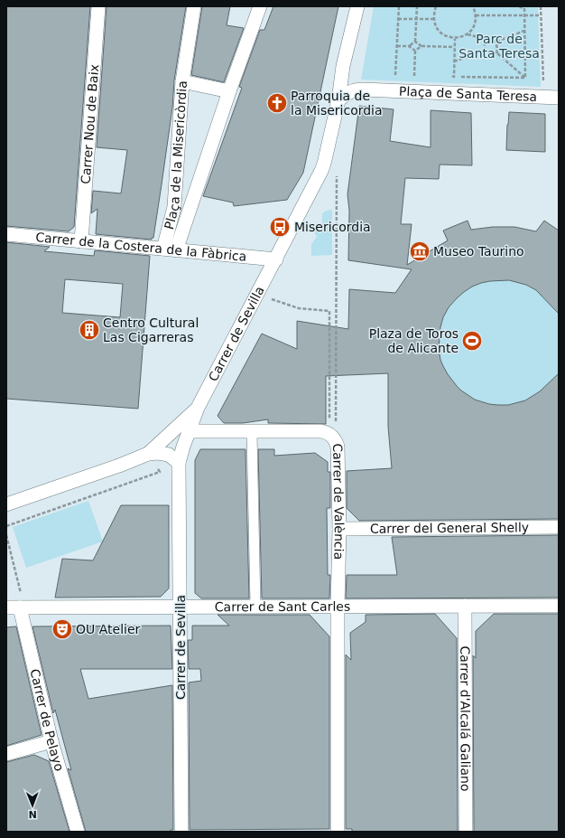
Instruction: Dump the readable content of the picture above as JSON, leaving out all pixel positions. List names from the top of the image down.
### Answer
{
  "streets": {
    "street": [
      "Plaça de Santa Teresa",
      "Carrer Nou de Baix",
      "Plaça de la Misericòrdia",
      "Carrer de la Costera de la Fàbrica",
      "Carrer de Sevilla",
      "Carrer de València",
      "Carrer del General Shelly",
      "Carrer de Sant Carles",
      "Carrer d'Alcalá Galiano",
      "Carrer de Pelayo"
    ]
  },
  "crossings": [
    ["Carrer Nou de Baix", "Carrer de la Costera de la Fàbrica"],
    ["Plaça de la Misericòrdia", "Carrer de la Costera de la Fàbrica"],
    ["Carrer de la Costera de la Fàbrica", "Carrer de Sevilla"],
    ["Carrer de Sevilla", "Carrer de Sant Carles"],
    ["Carrer de València", "Carrer del General Shelly"],
    ["Carrer de València", "Carrer de Sant Carles"],
    ["Carrer de Sant Carles", "Carrer d'Alcalá Galiano"],
    ["Carrer de Sant Carles", "Carrer de Pelayo"]
  ],
  "parks": ["Parc de Santa Teresa"],
  "places": {
    "church": ["Parroquia de la Misericordia"],
    "bus stop": ["Misericordia"],
    "museum": ["Museo Taurino"],
    "building": ["Centro Cultural Las Cigarreras"],
    "sports": ["Plaza de Toros de Alicante"],
    "theatre": ["OU Atelier"]
  },
  "north": "bottom"
}
